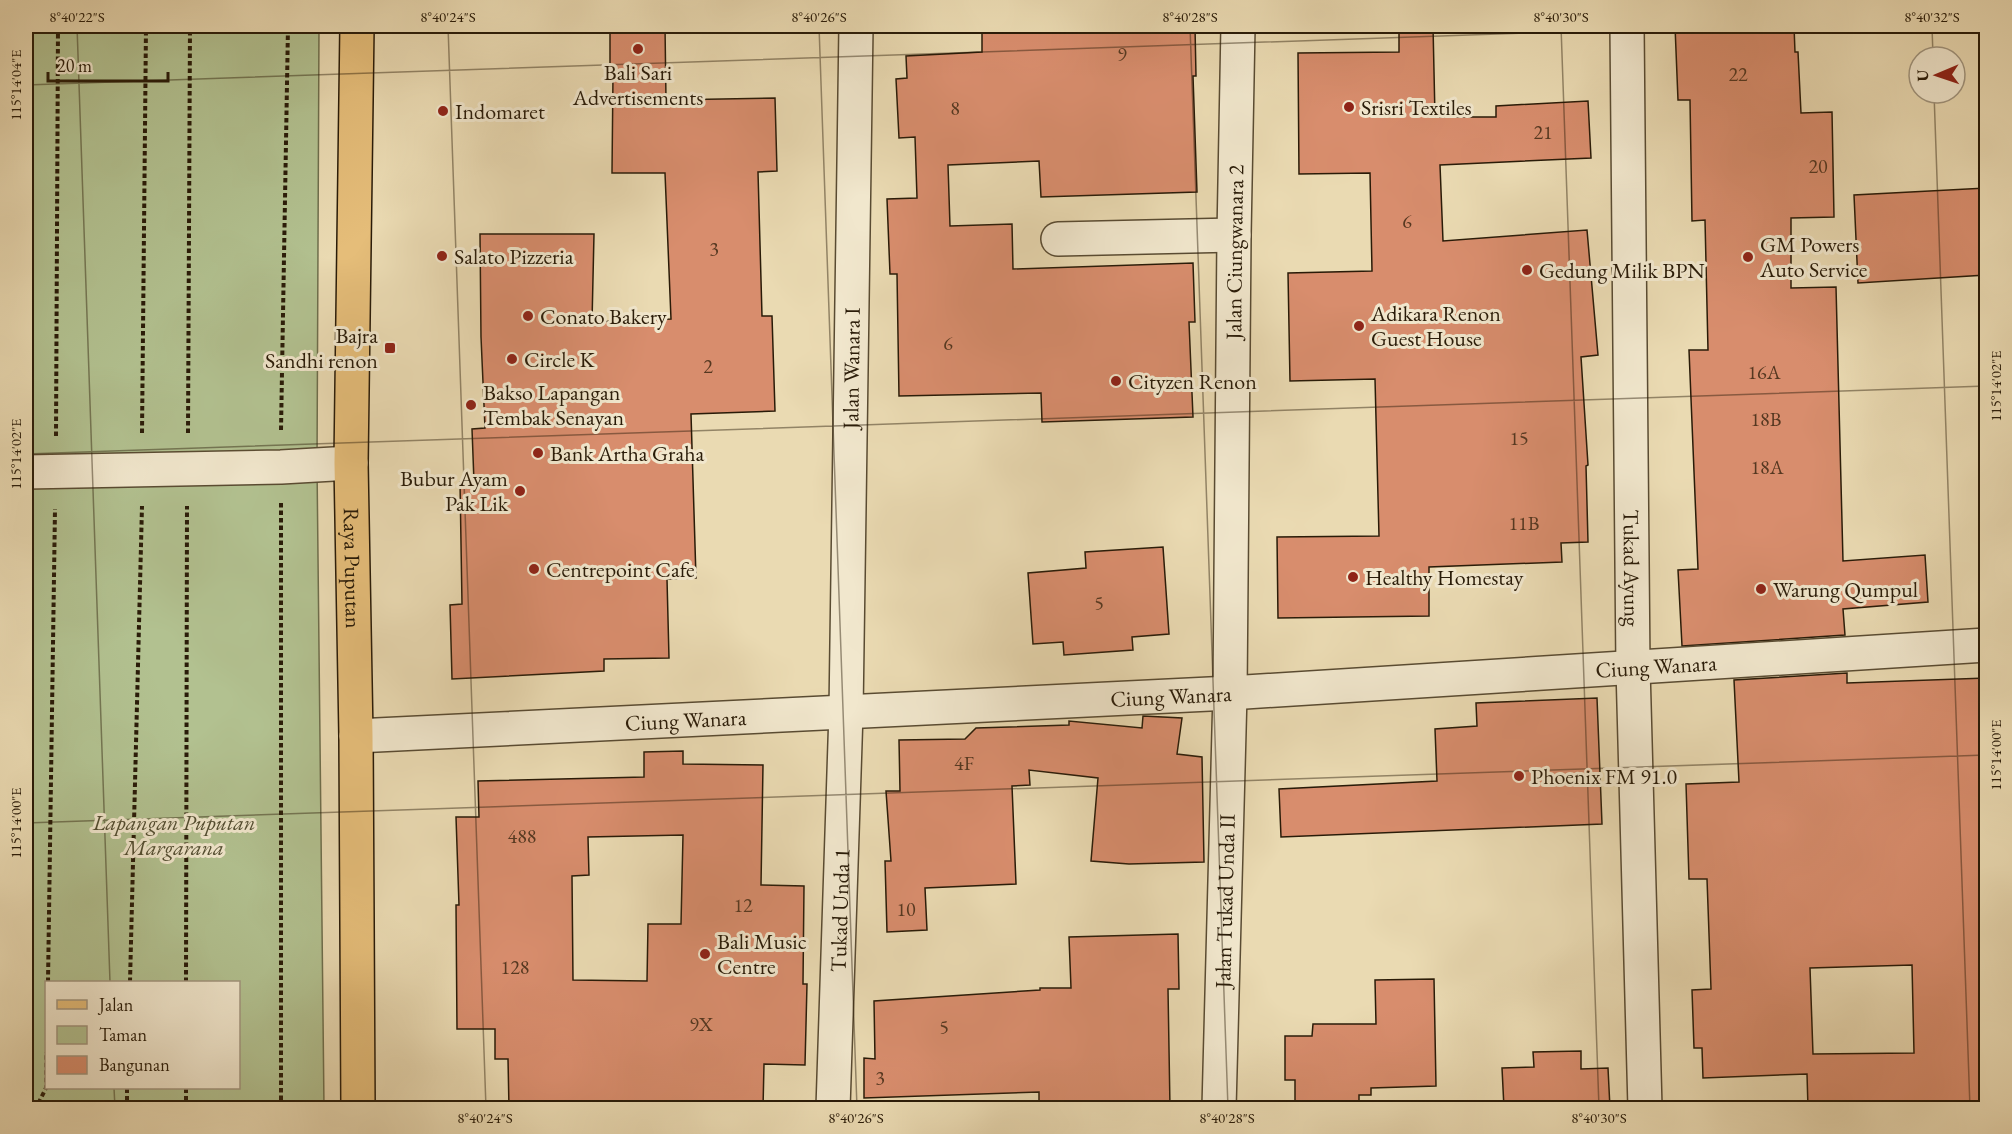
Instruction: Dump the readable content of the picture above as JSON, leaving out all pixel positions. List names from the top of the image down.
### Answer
{
  "streets": {
    "main road": ["Raya Puputan"],
    "street": [
      "Jalan Ciungwanara 2",
      "Jalan Wanara I",
      "Tukad Ayung",
      "Ciung Wanara",
      "Jalan Tukad Unda II",
      "Tukad Unda 1"
    ]
  },
  "crossings": [
    ["Jalan Ciungwanara 2", "Ciung Wanara"],
    ["Jalan Ciungwanara 2", "Jalan Tukad Unda II"],
    ["Jalan Wanara I", "Ciung Wanara"],
    ["Jalan Wanara I", "Tukad Unda 1"],
    ["Raya Puputan", "Ciung Wanara"],
    ["Tukad Ayung", "Ciung Wanara"],
    ["Ciung Wanara", "Jalan Tukad Unda II"],
    ["Ciung Wanara", "Tukad Unda 1"]
  ],
  "parks": ["Lapangan Puputan Margarana"],
  "places": {
    "other": [
      "Bali Sari Advertisements",
      "Srisri Textiles",
      "Indomaret",
      "Salato Pizzeria",
      "GM Powers Auto Service",
      "Gedung Milik BPN",
      "Conato Bakery",
      "Adikara Renon Guest House",
      "Circle K",
      "Cityzen Renon",
      "Bakso Lapangan Tembak Senayan",
      "Bank Artha Graha",
      "Bubur Ayam Pak Lik",
      "Centrepoint Cafe",
      "Healthy Homestay",
      "Warung Qumpul",
      "Phoenix FM 91.0",
      "Bali Music Centre"
    ],
    "transit": ["Bajra Sandhi renon"]
  },
  "house_numbers": [
    "9",
    "22",
    "8",
    "21",
    "20",
    "6",
    "3",
    "6",
    "2",
    "16A",
    "18B",
    "15",
    "18A",
    "11B",
    "5",
    "4F",
    "488",
    "12",
    "10",
    "128",
    "9X",
    "5",
    "3"
  ],
  "legend": ["Jalan", "Taman", "Bangunan"],
  "scale_bar": "20 m",
  "north": "left",
  "coordinates": [
    "8°40'22\"S",
    "8°40'24\"S",
    "8°40'26\"S",
    "8°40'28\"S",
    "8°40'30\"S",
    "8°40'32\"S",
    "115°14'04\"E",
    "115°14'02\"E",
    "115°14'00\"E"
  ]
}
